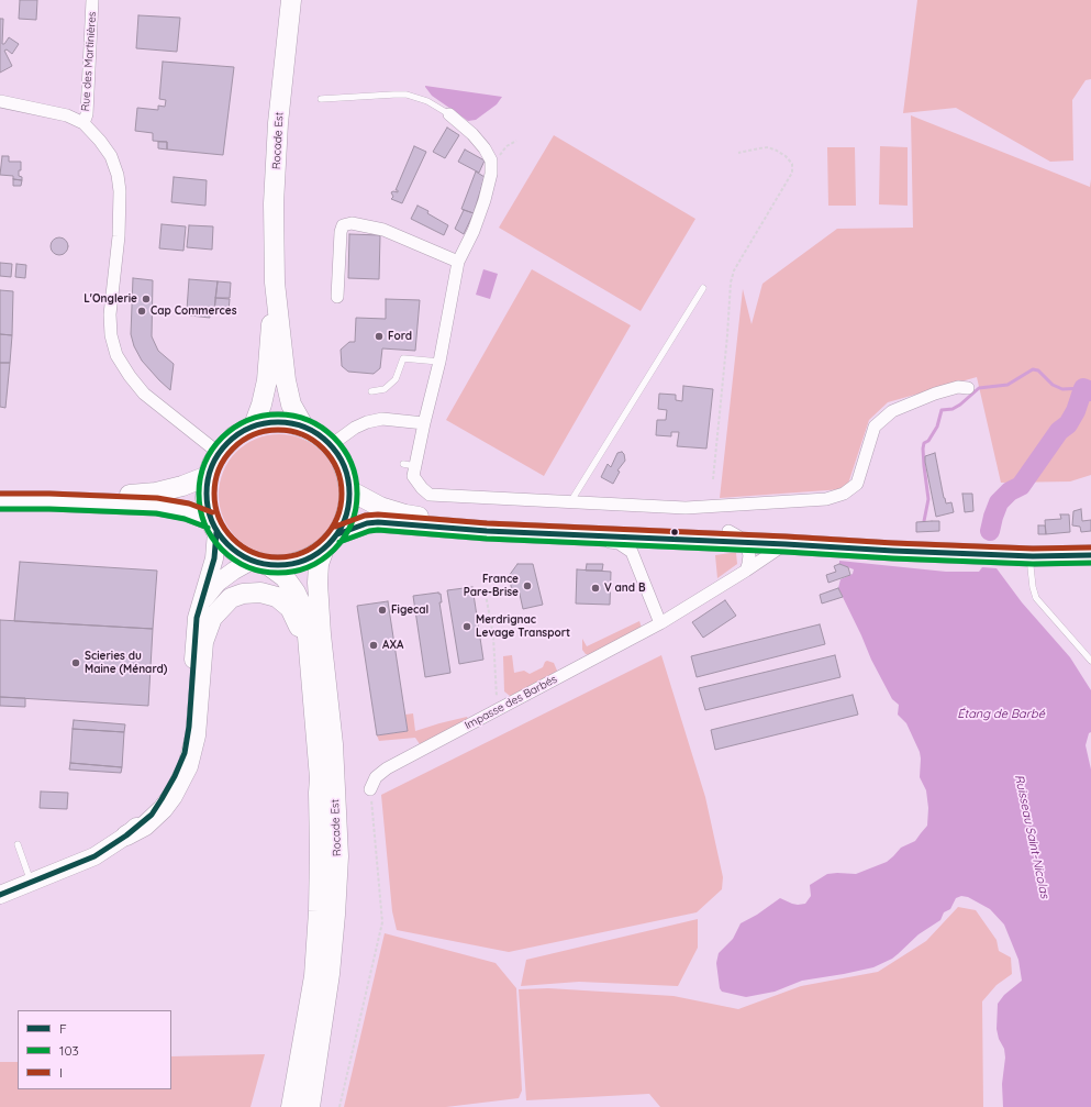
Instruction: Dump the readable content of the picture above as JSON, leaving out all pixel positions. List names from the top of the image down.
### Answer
{
  "streets": {
    "main road": ["Rocade Est"],
    "street": ["Rue des Martinières", "Impasse des Barbés"]
  },
  "water": ["Étang de Barbé", "Ruisseau Saint-Nicolas"],
  "places": [
    "L'Onglerie",
    "Cap Commerces",
    "Ford",
    "France Pare-Brise",
    "V and B",
    "Figecal",
    "Merdrignac Levage Transport",
    "AXA",
    "Scieries du Maine (Ménard)"
  ],
  "lines": ["transit line 103", "transit line F", "transit line I"],
  "legend": ["F", "103", "I"]
}
